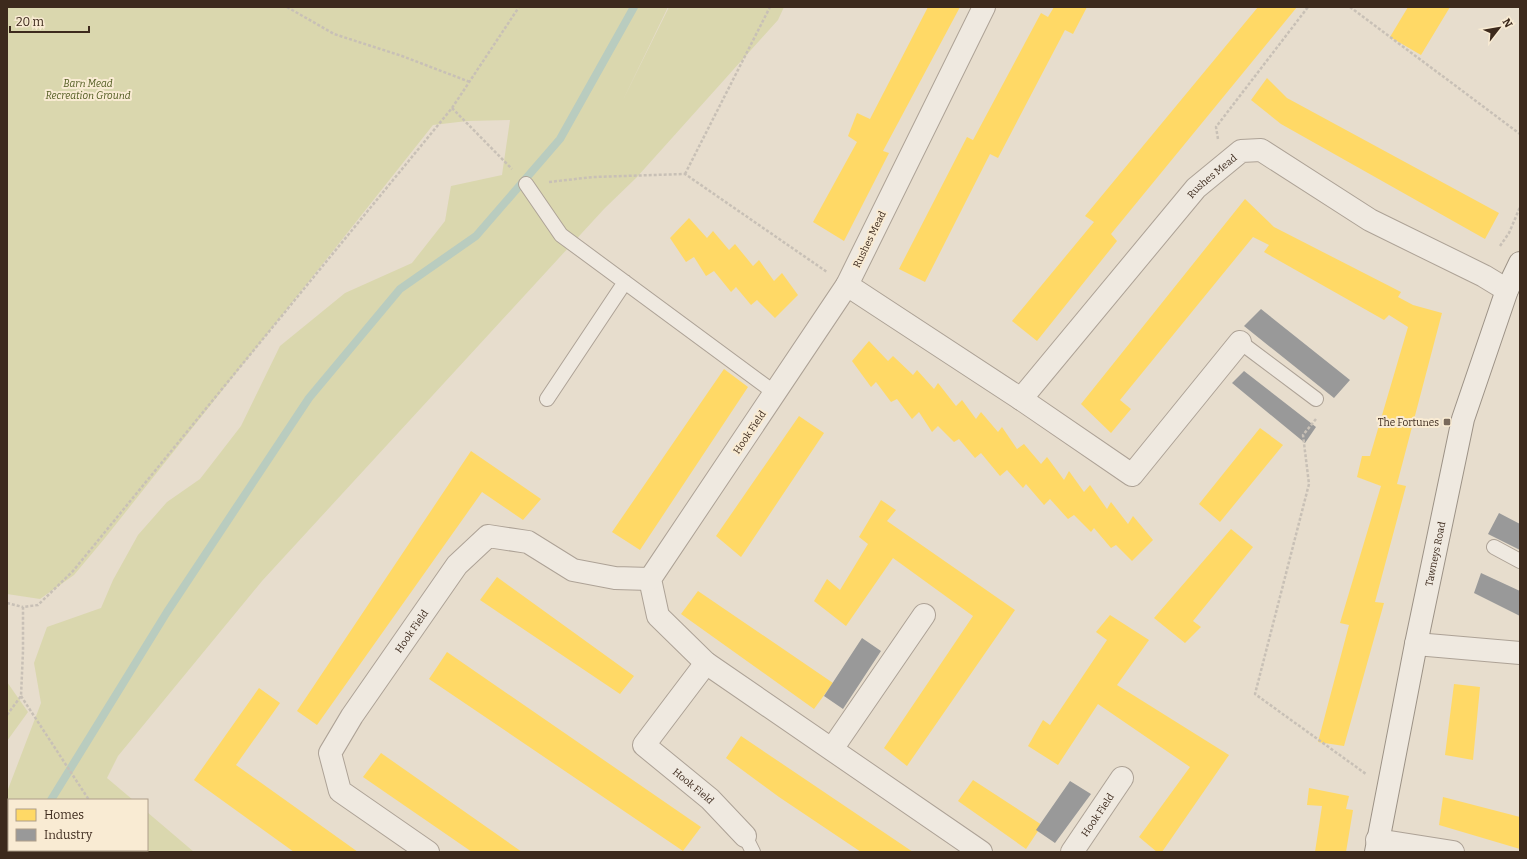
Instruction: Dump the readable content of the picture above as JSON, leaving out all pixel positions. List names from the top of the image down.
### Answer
{
  "streets": {
    "street": ["Rushes Mead", "Hook Field", "Tawneys Road"]
  },
  "crossings": [
    ["Rushes Mead", "Hook Field"],
    ["Rushes Mead", "Tawneys Road"]
  ],
  "parks": ["Barn Mead Recreation Ground"],
  "places": {
    "transit": ["The Fortunes"]
  },
  "legend": ["Homes", "Industry"],
  "scale_bar": "20 m",
  "north": "top right"
}
